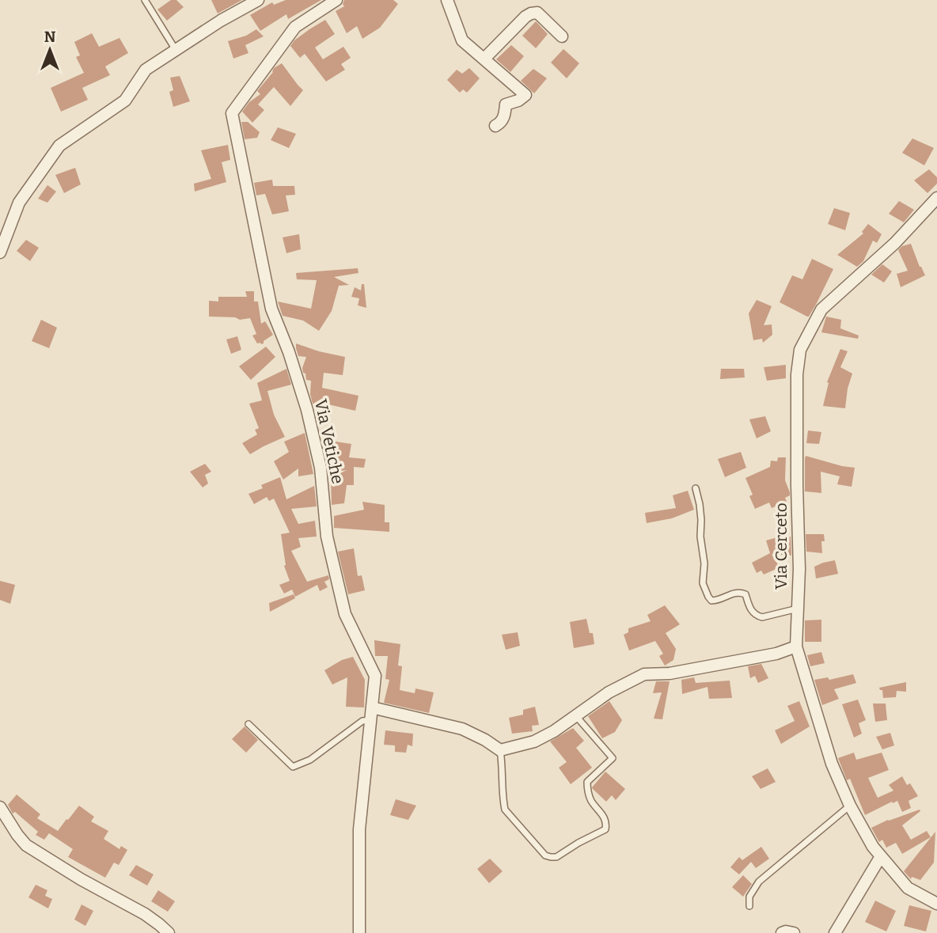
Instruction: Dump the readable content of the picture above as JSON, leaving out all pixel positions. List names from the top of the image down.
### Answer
{
  "streets": {
    "street": ["Via Vetiche", "Via Cerceto"]
  },
  "north": "top"
}
